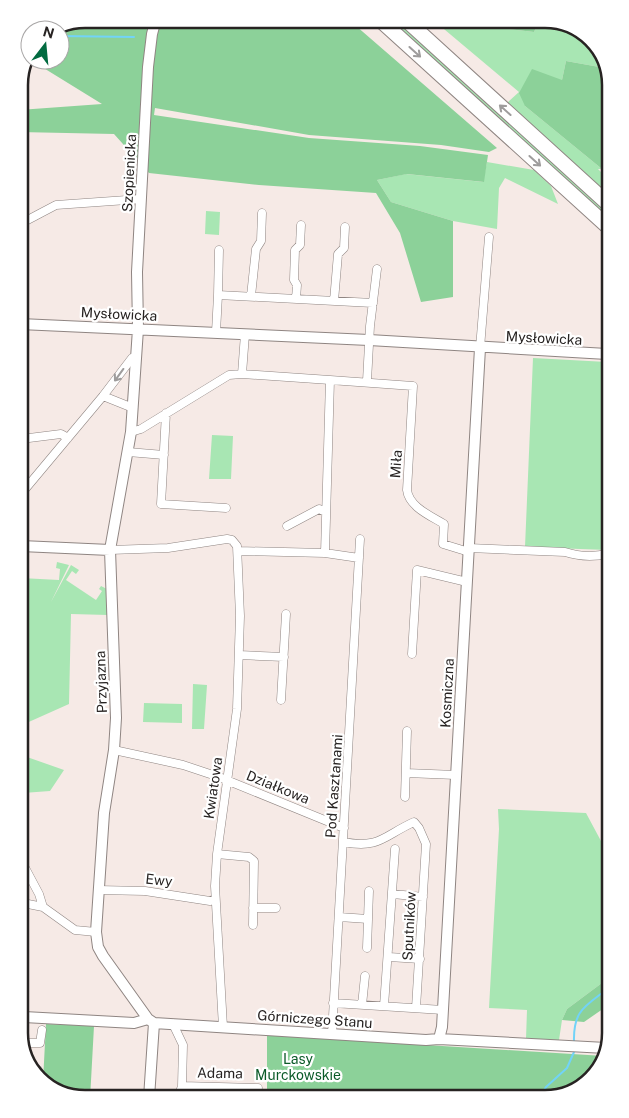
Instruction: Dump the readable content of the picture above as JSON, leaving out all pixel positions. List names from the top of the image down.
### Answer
{
  "streets": {
    "street": [
      "Szopienicka",
      "Mysłowicka",
      "Miła",
      "Przyjazna",
      "Kosmiczna",
      "Pod Kasztanami",
      "Działkowa",
      "Kwiatowa",
      "Ewy",
      "Sputników",
      "Górniczego Stanu",
      "Adama"
    ]
  },
  "crossings": [
    ["Szopienicka", "Mysłowicka"],
    ["Szopienicka", "Przyjazna"],
    ["Mysłowicka", "Przyjazna"],
    ["Mysłowicka", "Kosmiczna"],
    ["Miła", "Przyjazna"],
    ["Miła", "Kosmiczna"],
    ["Przyjazna", "Działkowa"],
    ["Przyjazna", "Ewy"],
    ["Przyjazna", "Górniczego Stanu"],
    ["Kosmiczna", "Górniczego Stanu"],
    ["Pod Kasztanami", "Działkowa"],
    ["Pod Kasztanami", "Sputników"],
    ["Pod Kasztanami", "Górniczego Stanu"],
    ["Działkowa", "Kwiatowa"],
    ["Kwiatowa", "Ewy"],
    ["Kwiatowa", "Górniczego Stanu"],
    ["Górniczego Stanu", "Adama"]
  ],
  "parks": ["Lasy Murckowskie"],
  "north": "top"
}
